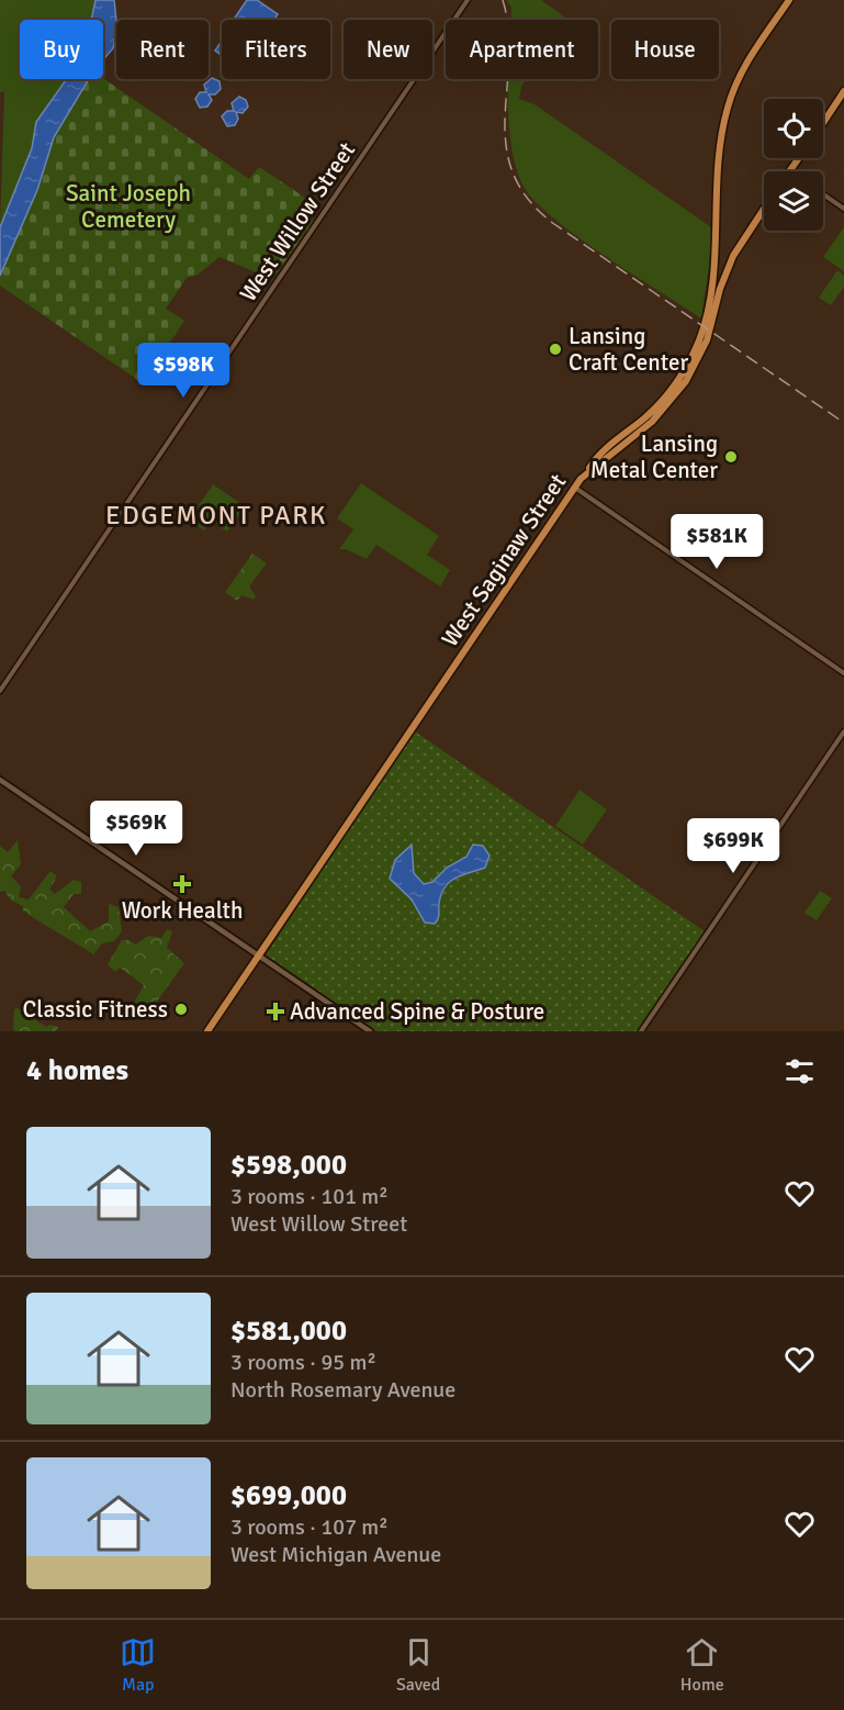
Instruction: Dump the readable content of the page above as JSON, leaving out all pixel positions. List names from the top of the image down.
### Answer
{
  "streets": {
    "main road": ["West Saginaw Street"],
    "street": ["West Willow Street"]
  },
  "districts": ["EDGEMONT PARK"],
  "parks": ["Saint Joseph Cemetery"],
  "places": {
    "other": ["Lansing Craft Center", "Lansing Metal Center", "Classic Fitness"],
    "health": ["Work Health", "Advanced Spine & Posture"]
  },
  "page": {
    "chip": [
      "Buy",
      "Rent",
      "Filters",
      "New",
      "Apartment",
      "House"
    ],
    "price": [
      "$598K",
      "$581K",
      "$569K",
      "$699K"
    ],
    "heading": "4 homes",
    "list": [
      {
        "name": "$598,000",
        "note": "3 rooms · 101 m² · West Willow Street"
      },
      {
        "name": "$581,000",
        "note": "3 rooms · 95 m² · North Rosemary Avenue"
      },
      {
        "name": "$699,000",
        "note": "3 rooms · 107 m² · West Michigan Avenue"
      }
    ],
    "tabs": ["Map", "Saved", "Home"]
  }
}
